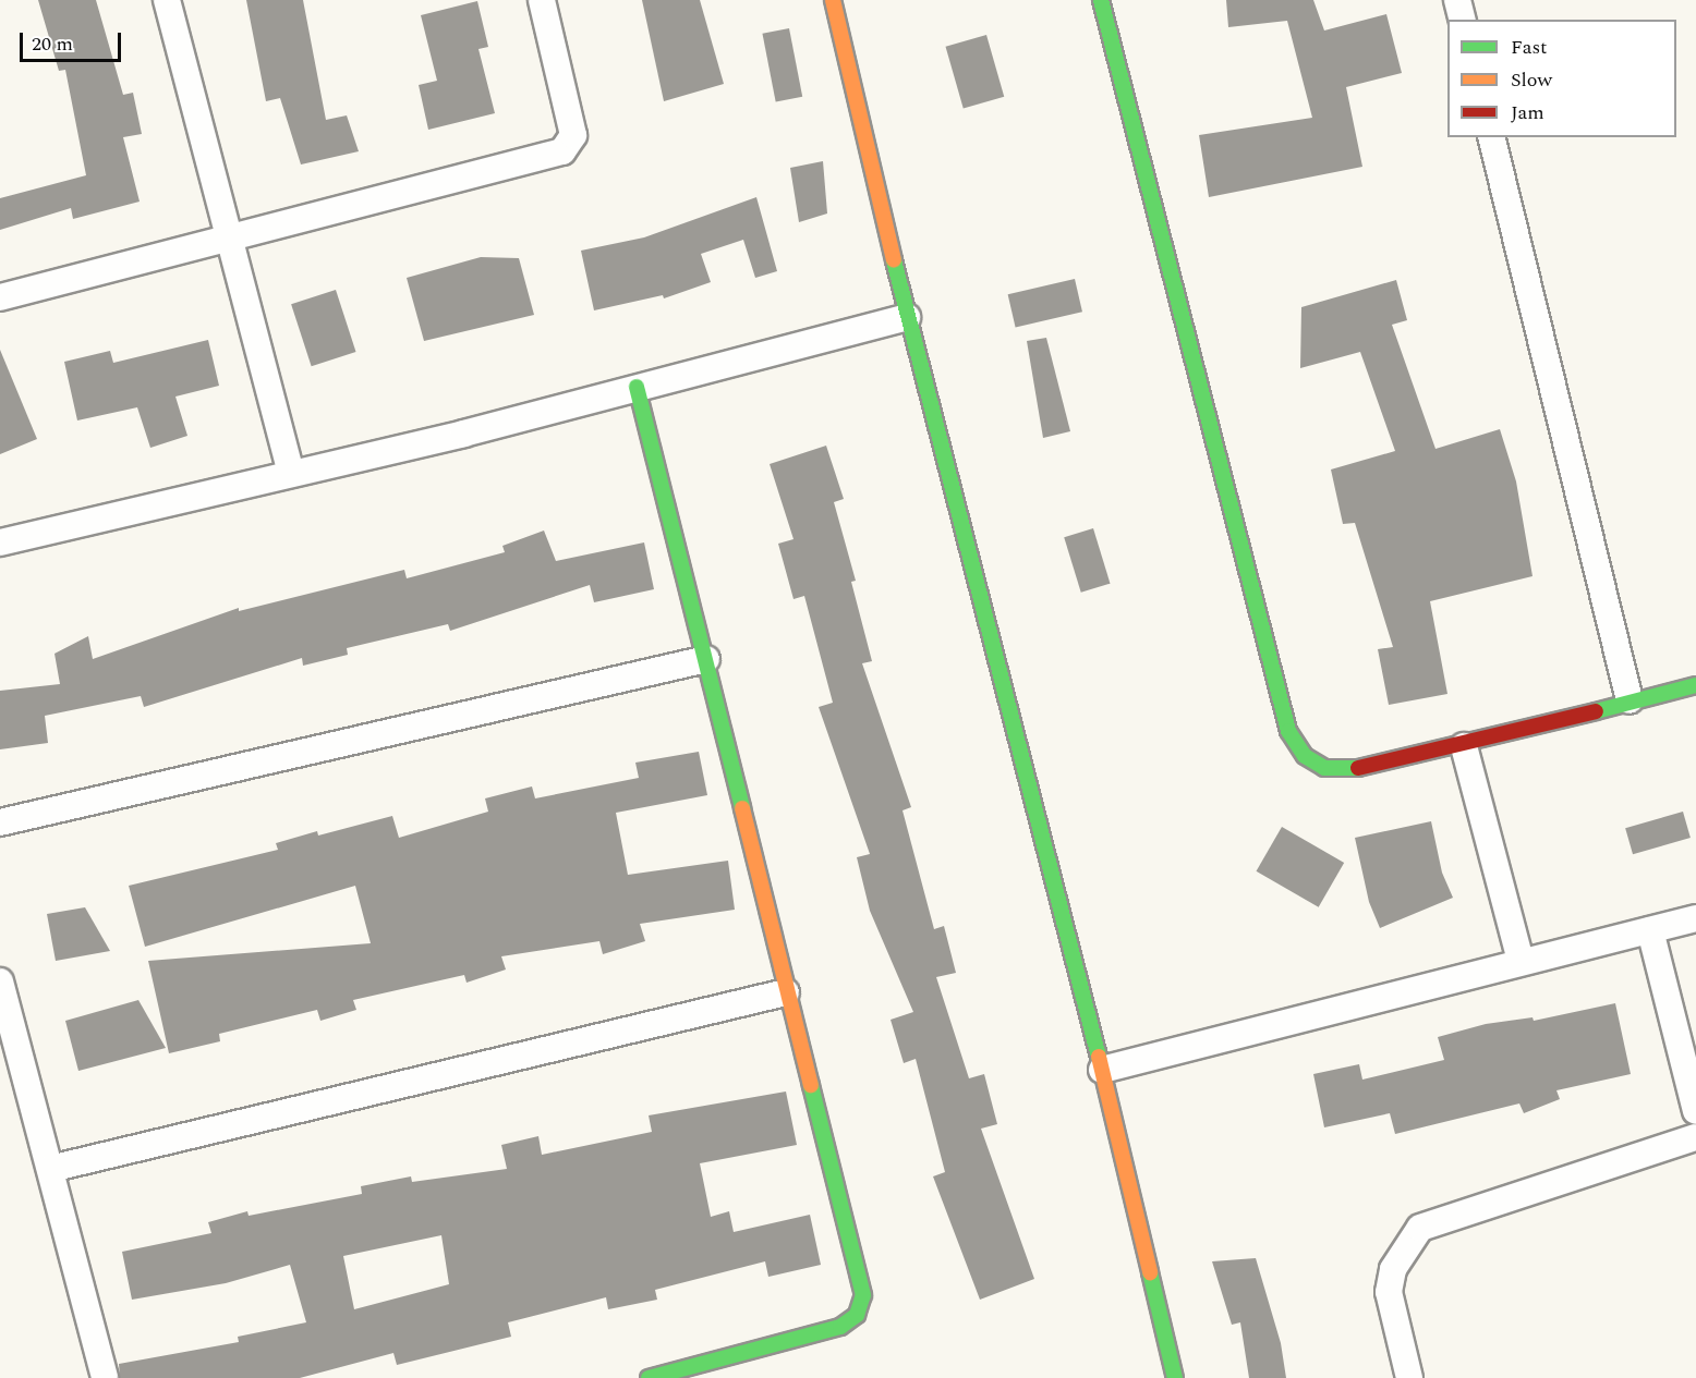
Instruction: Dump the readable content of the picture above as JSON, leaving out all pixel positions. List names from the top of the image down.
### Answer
{
  "legend": ["Fast", "Slow", "Jam"],
  "scale_bar": "20 m"
}
